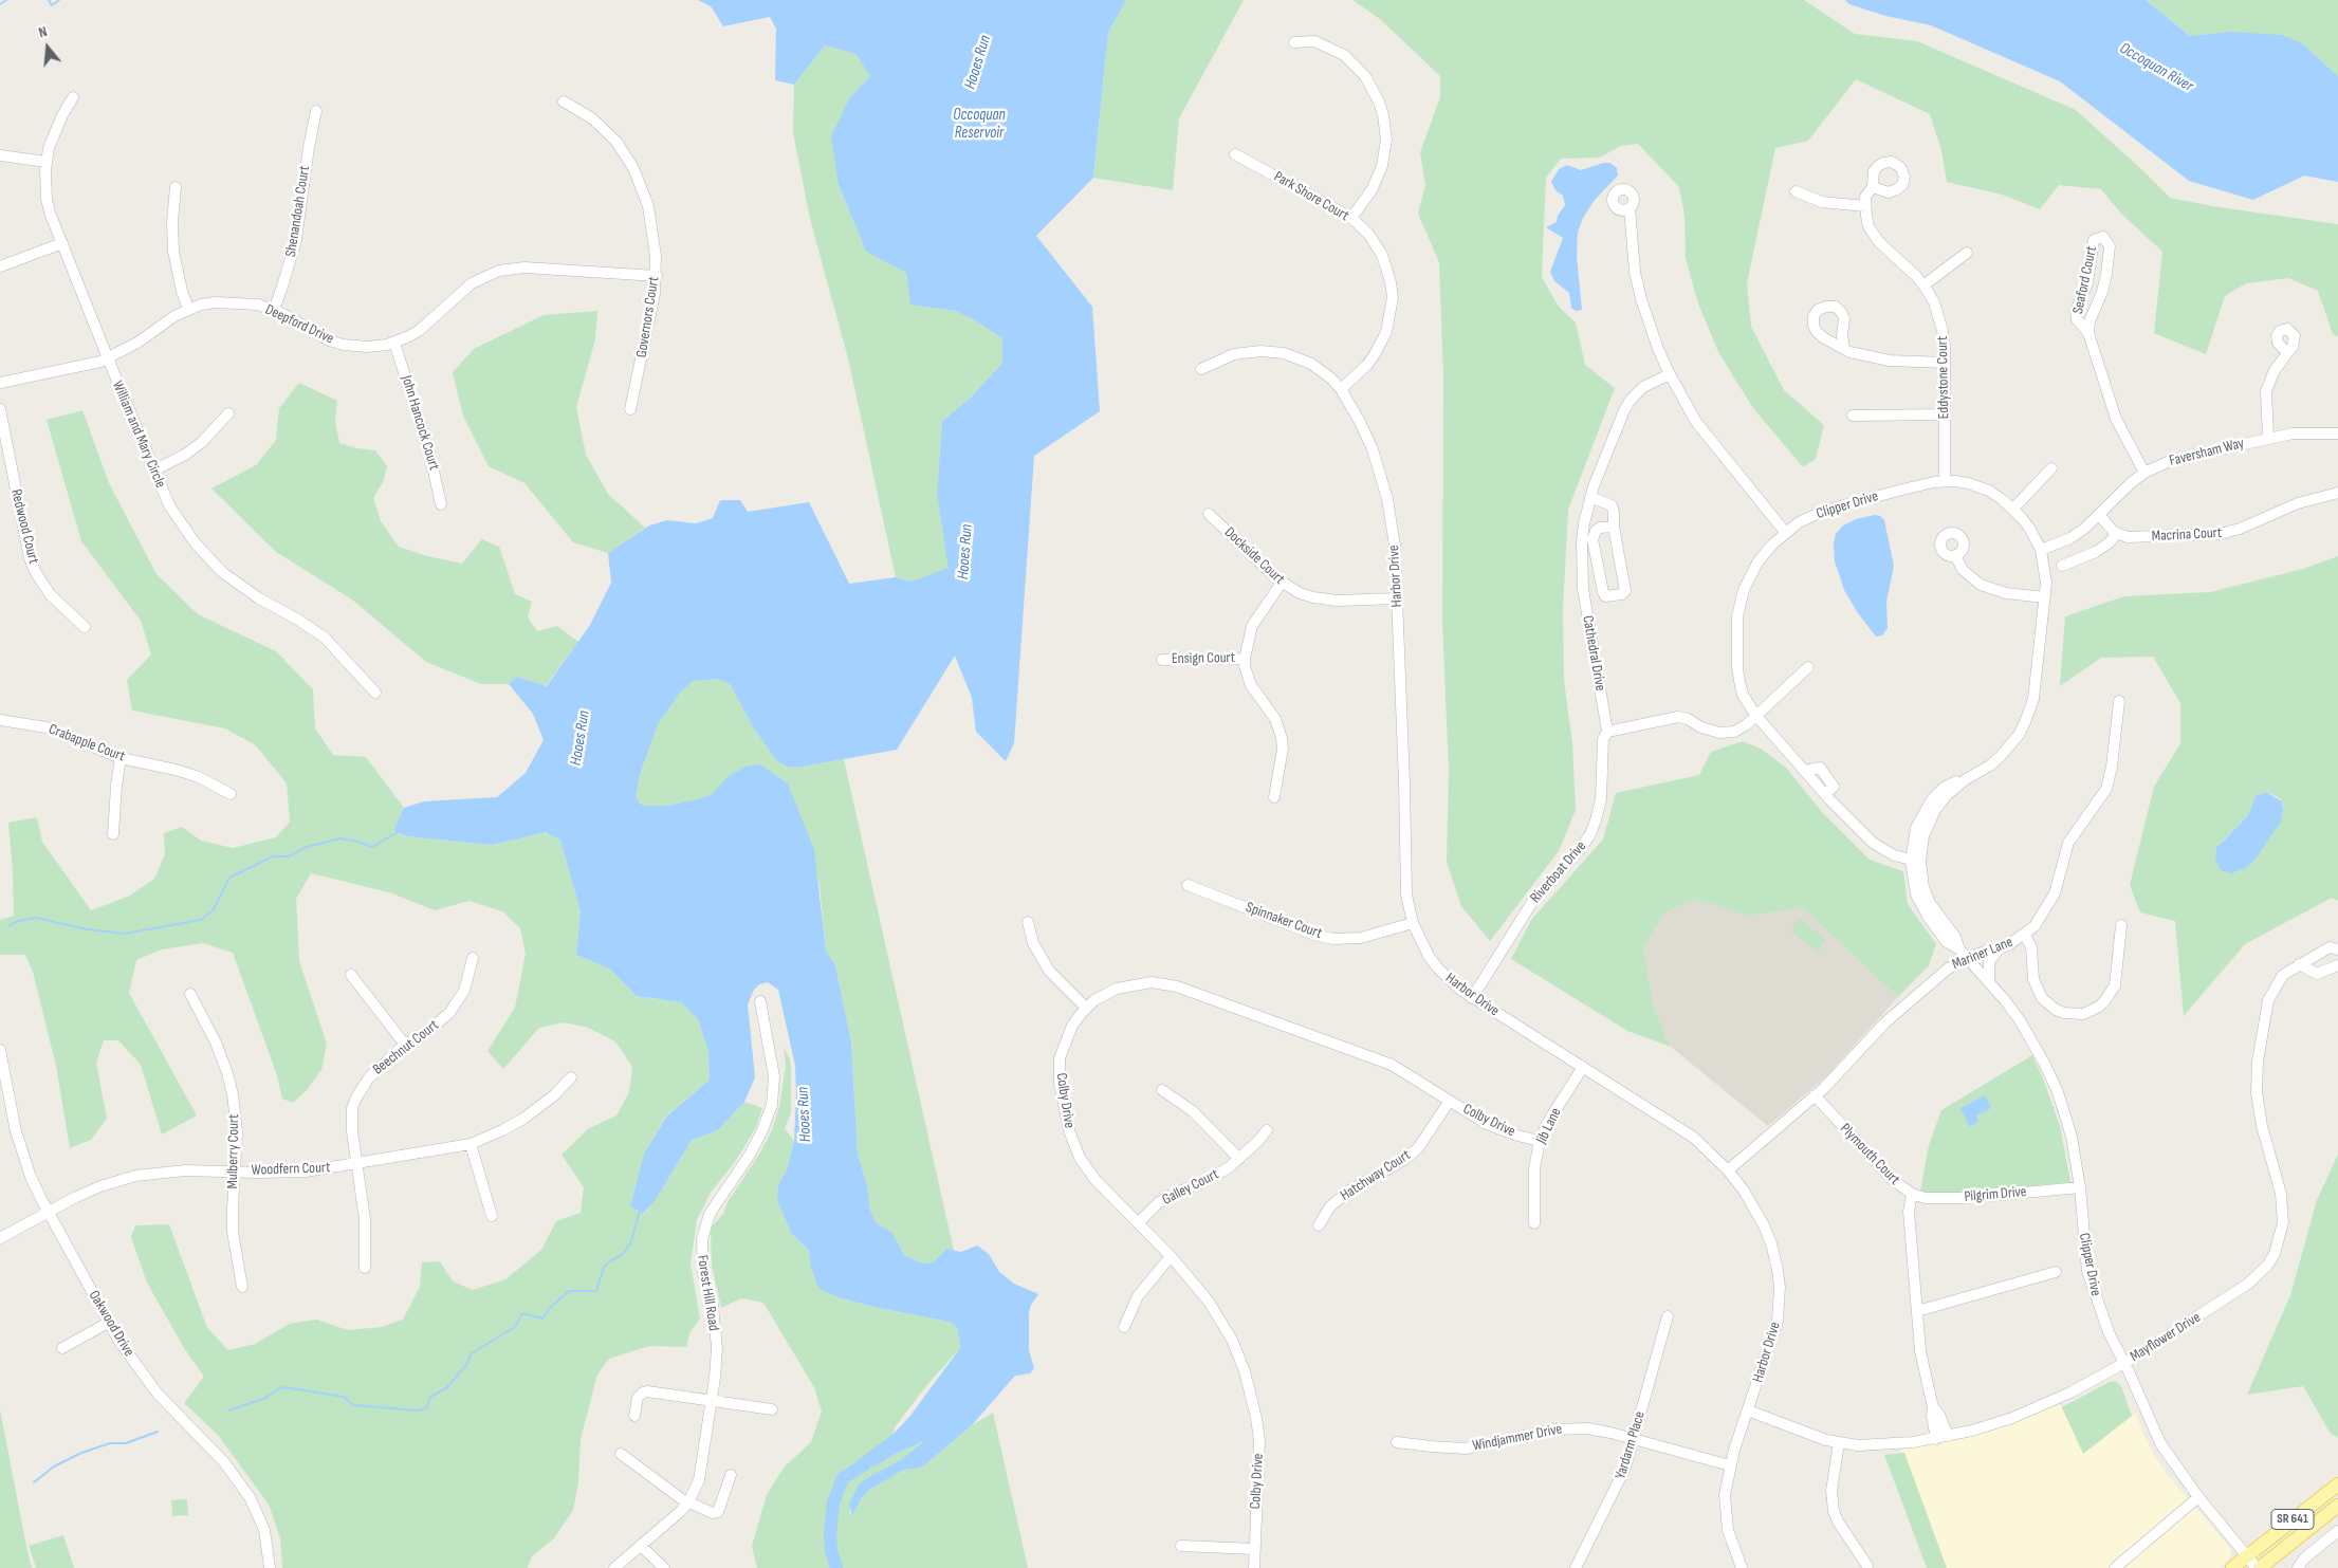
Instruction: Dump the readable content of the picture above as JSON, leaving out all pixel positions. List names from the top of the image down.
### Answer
{
  "streets": {
    "main road": ["SR 641"],
    "street": [
      "Park Shore Court",
      "Shenandoah Court",
      "Seaford Court",
      "Governors Court",
      "Deepford Drive",
      "Eddystone Court",
      "John Hancock Court",
      "William and Mary Circle",
      "Faversham Way",
      "Clipper Drive",
      "Redwood Court",
      "Macrina Court",
      "Dockside Court",
      "Harbor Drive",
      "Cathedral Drive",
      "Ensign Court",
      "Crabapple Court",
      "Riverboat Drive",
      "Spinnaker Court",
      "Mariner Lane",
      "Beechnut Court",
      "Colby Drive",
      "Jib Lane",
      "Mulberry Court",
      "Plymouth Court",
      "Woodfern Court",
      "Hatchway Court",
      "Galley Court",
      "Pilgrim Drive",
      "Forest Hill Road",
      "Oakwood Drive",
      "Mayflower Drive",
      "Windjammer Drive",
      "Yardarm Place"
    ]
  },
  "crossings": [
    ["Park Shore Court", "Harbor Drive"],
    ["Shenandoah Court", "Deepford Drive"],
    ["Seaford Court", "Faversham Way"],
    ["Governors Court", "Deepford Drive"],
    ["Deepford Drive", "John Hancock Court"],
    ["Deepford Drive", "William and Mary Circle"],
    ["Eddystone Court", "Clipper Drive"],
    ["Faversham Way", "Clipper Drive"],
    ["Clipper Drive", "Mariner Lane"],
    ["Clipper Drive", "Pilgrim Drive"],
    ["Clipper Drive", "Mayflower Drive"],
    ["Clipper Drive", "SR 641"],
    ["Dockside Court", "Harbor Drive"],
    ["Harbor Drive", "Riverboat Drive"],
    ["Harbor Drive", "Spinnaker Court"],
    ["Harbor Drive", "Mariner Lane"],
    ["Harbor Drive", "Jib Lane"],
    ["Harbor Drive", "Mayflower Drive"],
    ["Harbor Drive", "Windjammer Drive"],
    ["Cathedral Drive", "Riverboat Drive"],
    ["Mariner Lane", "Plymouth Court"],
    ["Beechnut Court", "Woodfern Court"],
    ["Colby Drive", "Jib Lane"],
    ["Colby Drive", "Hatchway Court"],
    ["Colby Drive", "Galley Court"],
    ["Mulberry Court", "Woodfern Court"],
    ["Plymouth Court", "Pilgrim Drive"],
    ["Plymouth Court", "Mayflower Drive"],
    ["Woodfern Court", "Oakwood Drive"],
    ["Windjammer Drive", "Yardarm Place"]
  ],
  "water": ["Hooes Run", "Occoquan River", "Occoquan Reservoir"],
  "north": "top"
}
